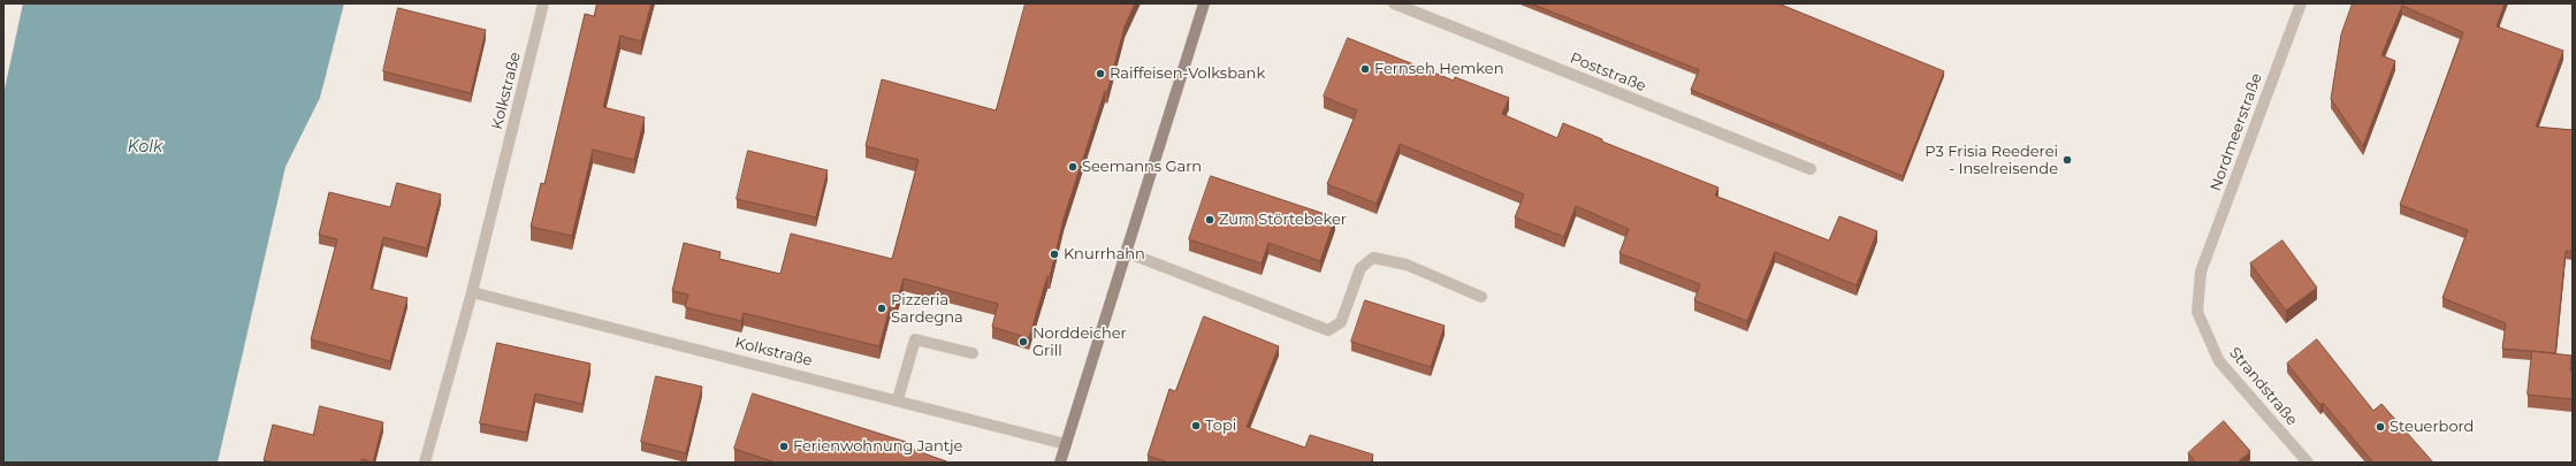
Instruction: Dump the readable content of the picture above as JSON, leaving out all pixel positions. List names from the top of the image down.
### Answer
{
  "streets": {
    "street": [
      "Poststraße",
      "Kolkstraße",
      "Nordmeerstraße",
      "Strandstraße"
    ]
  },
  "crossings": [
    ["Nordmeerstraße", "Strandstraße"]
  ],
  "water": ["Kolk"],
  "places": [
    "Fernseh Hemken",
    "Raiffeisen-Volksbank",
    "P3 Frisia Reederei - Inselreisende",
    "Seemanns Garn",
    "Zum Störtebeker",
    "Knurrhahn",
    "Pizzeria Sardegna",
    "Norddeicher Grill",
    "Topi",
    "Steuerbord",
    "Ferienwohnung Jantje"
  ]
}
